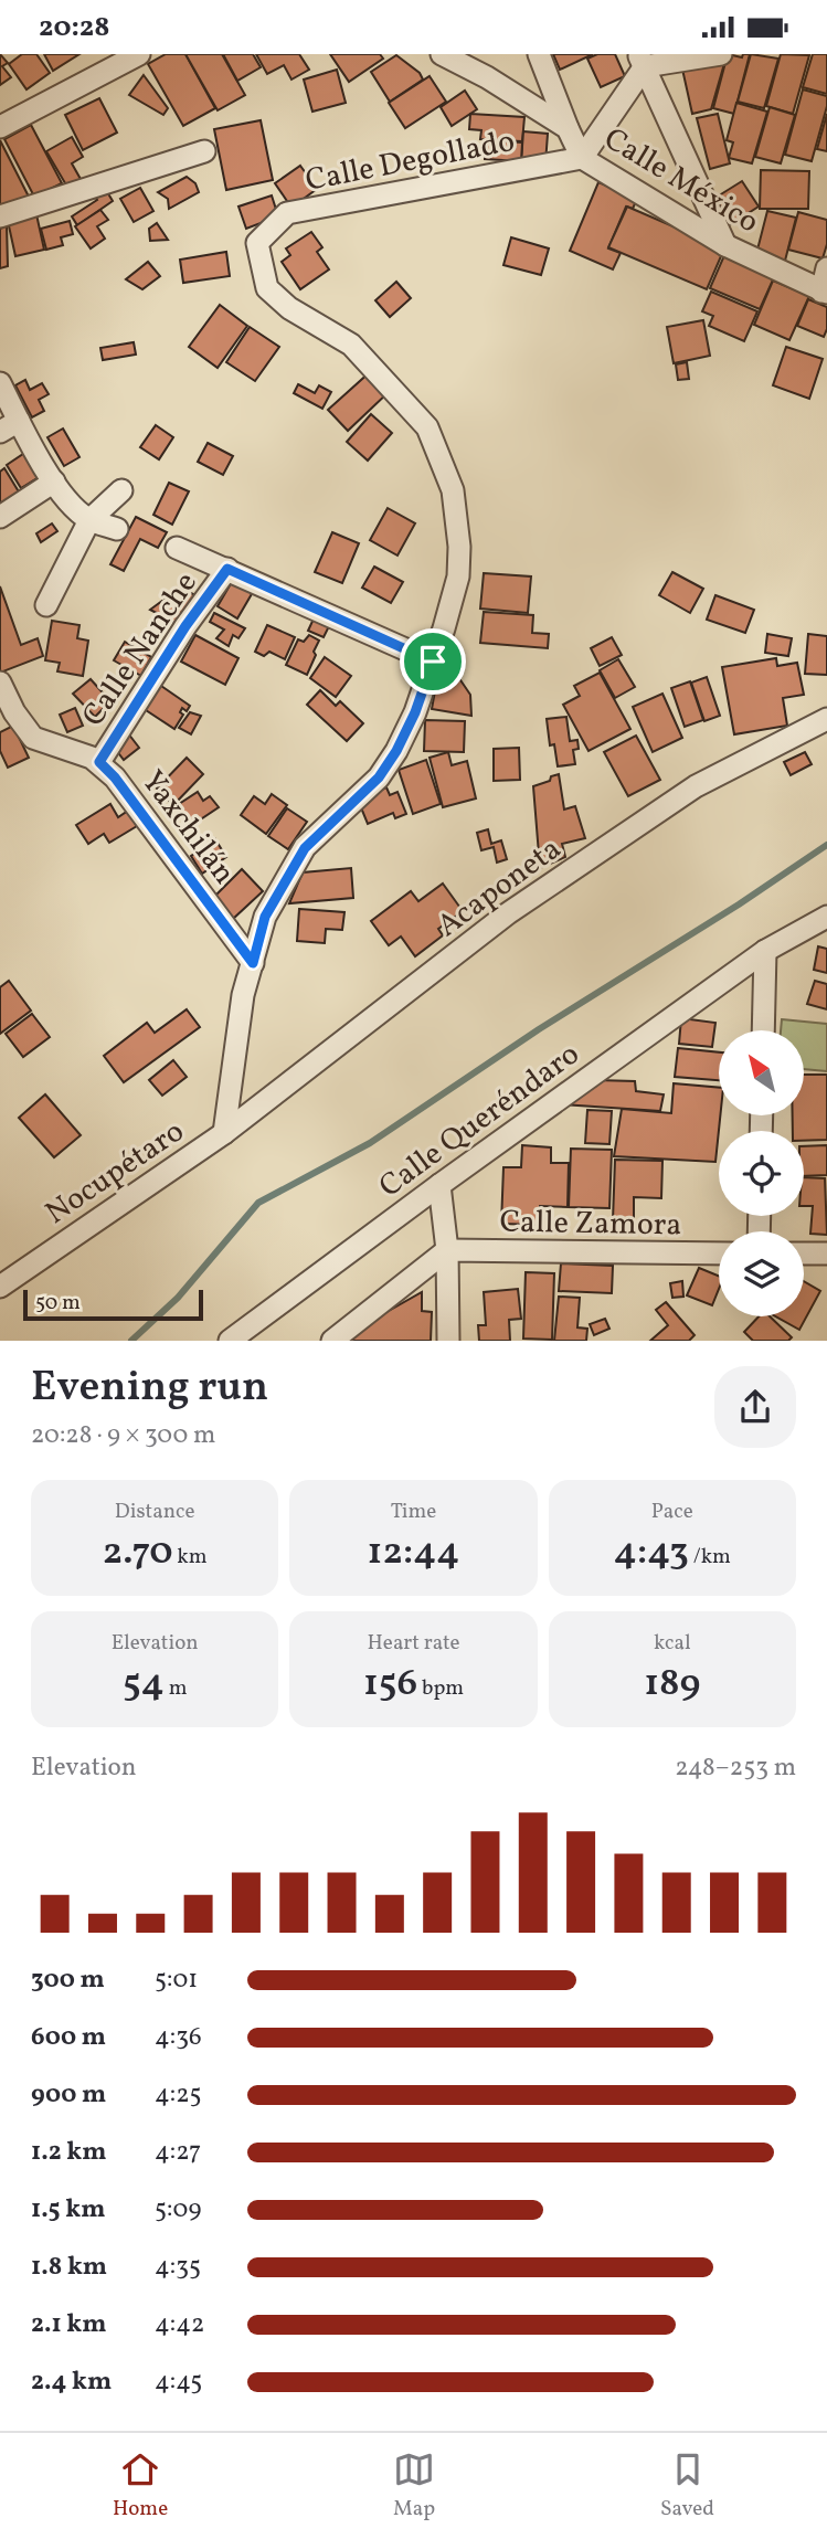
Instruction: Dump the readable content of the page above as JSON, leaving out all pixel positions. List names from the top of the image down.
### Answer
{
  "streets": {
    "street": [
      "Calle Degollado",
      "Calle México",
      "Calle Nanche",
      "Yaxchilán",
      "Acaponeta",
      "Calle Queréndaro",
      "Nocupétaro",
      "Calle Zamora"
    ]
  },
  "crossings": [
    ["Calle Degollado", "Calle México"],
    ["Calle Degollado", "Yaxchilán"],
    ["Calle Degollado", "Acaponeta"],
    ["Calle Degollado", "Nocupétaro"],
    ["Calle Nanche", "Yaxchilán"],
    ["Acaponeta", "Nocupétaro"]
  ],
  "scale_bar": "50 m",
  "north": "top left",
  "page": {
    "status": "20:28",
    "scale": "50 m",
    "heading": ["Evening run", "20:28 · 9 × 300 m"],
    "stats": [
      ["Distance", "2.70 km"],
      ["Time", "12:44"],
      ["Pace", "4:43 /km"],
      ["Elevation", "54 m"],
      ["Heart rate", "156 bpm"],
      ["kcal", "189"]
    ],
    "chart": ["Elevation", "248–253 m"],
    "list": [
      {
        "name": "300 m",
        "note": "5:01"
      },
      {
        "name": "600 m",
        "note": "4:36"
      },
      {
        "name": "900 m",
        "note": "4:25"
      },
      {
        "name": "1.2 km",
        "note": "4:27"
      },
      {
        "name": "1.5 km",
        "note": "5:09"
      },
      {
        "name": "1.8 km",
        "note": "4:35"
      },
      {
        "name": "2.1 km",
        "note": "4:42"
      },
      {
        "name": "2.4 km",
        "note": "4:45"
      }
    ],
    "tabs": ["Home", "Map", "Saved"]
  }
}
